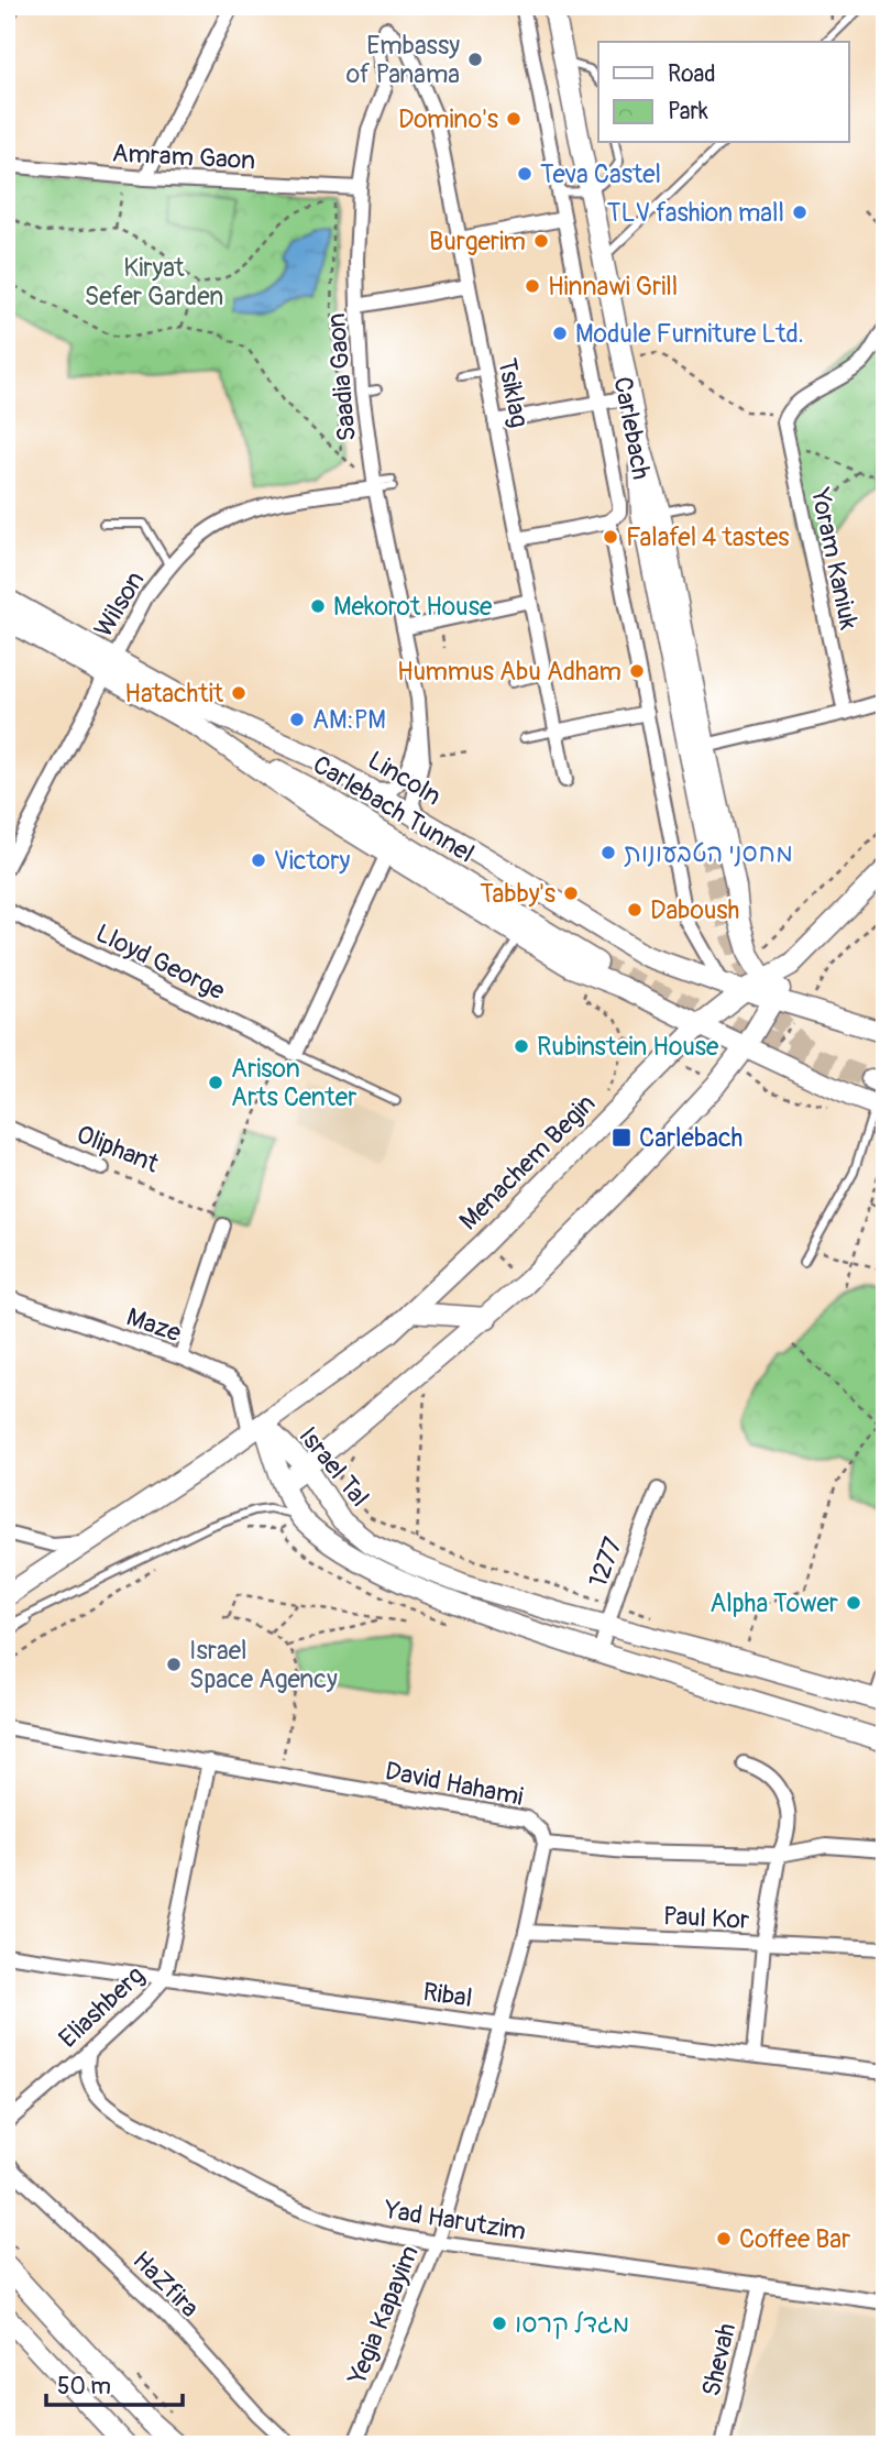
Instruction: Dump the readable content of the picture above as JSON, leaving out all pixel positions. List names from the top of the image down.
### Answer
{
  "streets": {
    "street": [
      "Amram Gaon",
      "Saadia Gaon",
      "Tsiklag",
      "Carlebach",
      "Yoram Kaniuk",
      "Wilson",
      "Lincoln",
      "Carlebach Tunnel",
      "Lloyd George",
      "Oliphant",
      "Menachem Begin",
      "Maze",
      "Israel Tal",
      "1277",
      "David Hahami",
      "Paul Kor",
      "Ribal",
      "Eliashberg",
      "Yad Harutzim",
      "HaZfira",
      "Yegia Kapayim",
      "Shevah"
    ]
  },
  "crossings": [
    ["Amram Gaon", "Saadia Gaon"],
    ["Saadia Gaon", "Tsiklag"],
    ["Saadia Gaon", "Wilson"],
    ["Saadia Gaon", "Lincoln"],
    ["Carlebach", "Lincoln"],
    ["Carlebach", "Menachem Begin"],
    ["Wilson", "Lincoln"],
    ["Lincoln", "Carlebach Tunnel"],
    ["Lincoln", "Menachem Begin"],
    ["Menachem Begin", "Maze"],
    ["Menachem Begin", "Israel Tal"],
    ["Maze", "Israel Tal"],
    ["Israel Tal", "1277"],
    ["David Hahami", "Eliashberg"],
    ["David Hahami", "Yegia Kapayim"],
    ["Paul Kor", "Yegia Kapayim"],
    ["Ribal", "Eliashberg"],
    ["Ribal", "Yegia Kapayim"],
    ["Eliashberg", "Yad Harutzim"],
    ["Yad Harutzim", "Yegia Kapayim"],
    ["Yad Harutzim", "Shevah"]
  ],
  "parks": ["Kiryat Sefer Garden"],
  "places": {
    "other": [
      "Embassy of Panama",
      "Domino's",
      "Teva Castel",
      "TLV fashion mall",
      "Burgerim",
      "Hinnawi Grill",
      "Module Furniture Ltd.",
      "Falafel 4 tastes",
      "Mekorot House",
      "Hummus Abu Adham",
      "Hatachtit",
      "AM:PM",
      "מחסני הטבעונות",
      "Victory",
      "Tabby's",
      "Daboush",
      "Rubinstein House",
      "Arison Arts Center",
      "Alpha Tower",
      "Israel Space Agency",
      "Coffee Bar",
      "מגדל קרסו"
    ],
    "transit": ["Carlebach"]
  },
  "legend": ["Road", "Park"],
  "scale_bar": "50 m"
}
